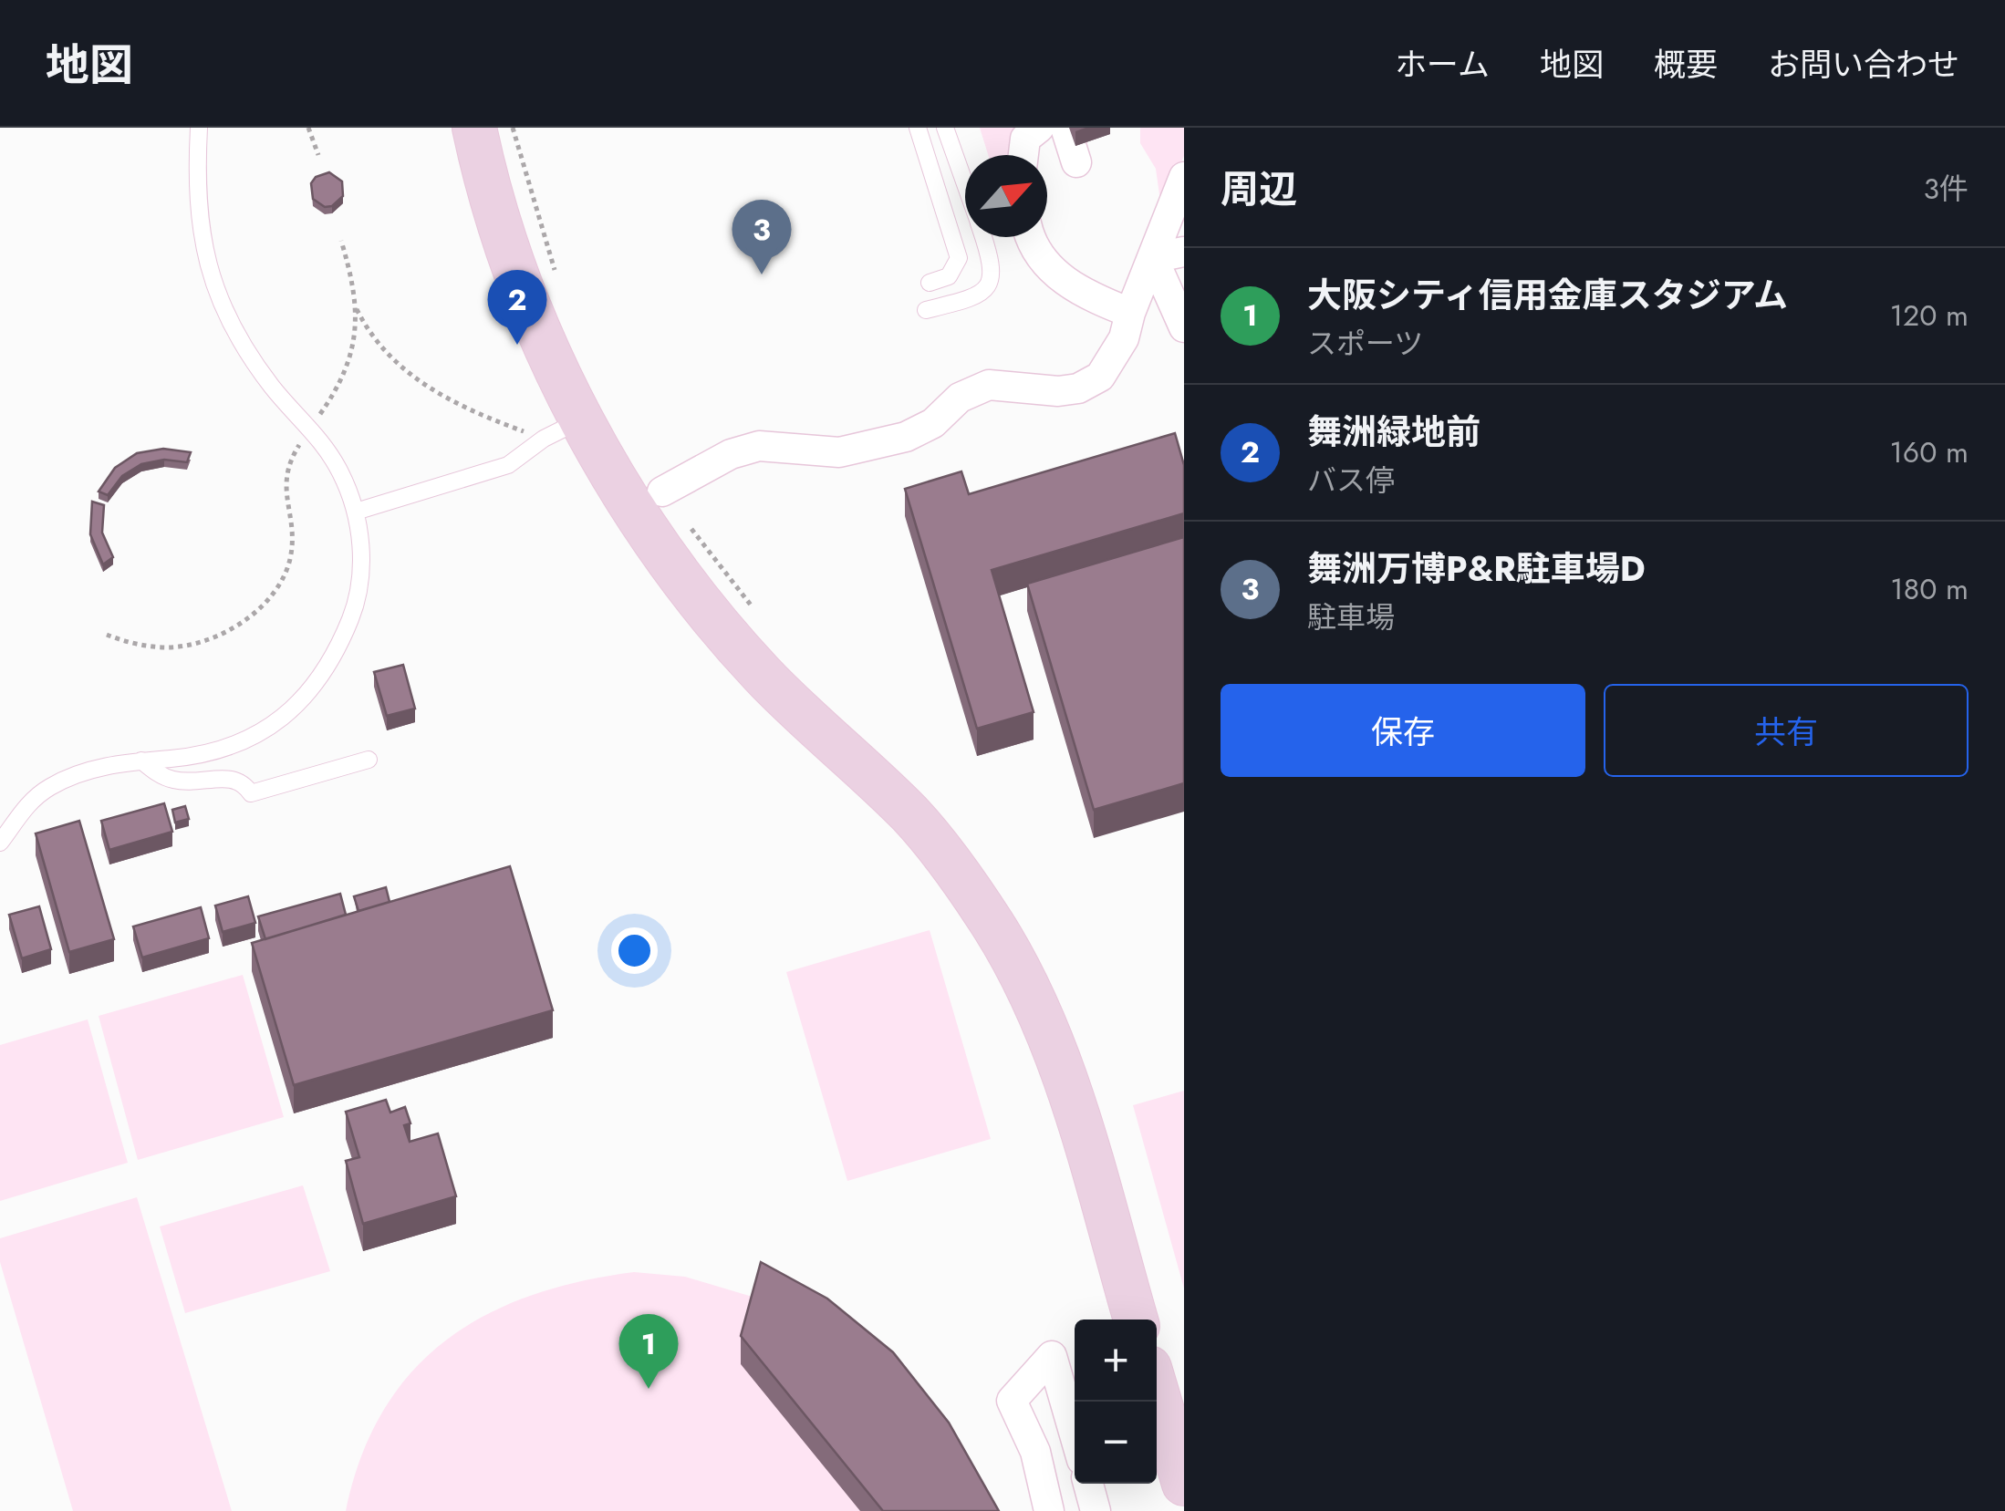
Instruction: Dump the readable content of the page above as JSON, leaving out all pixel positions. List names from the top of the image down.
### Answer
{
  "north": "top right",
  "page": {
    "header": "地図",
    "nav": [
      "ホーム",
      "地図",
      "概要",
      "お問い合わせ"
    ],
    "heading": ["周辺", "3件"],
    "pins": ["3", "2", "1"],
    "list": [
      {
        "mark": "1",
        "name": "大阪シティ信用金庫スタジアム",
        "note": "スポーツ",
        "value": "120 m"
      },
      {
        "mark": "2",
        "name": "舞洲緑地前",
        "note": "バス停",
        "value": "160 m"
      },
      {
        "mark": "3",
        "name": "舞洲万博P&R駐車場D",
        "note": "駐車場",
        "value": "180 m"
      }
    ],
    "buttons": ["保存", "共有"],
    "map_buttons": ["+", "−"]
  }
}
